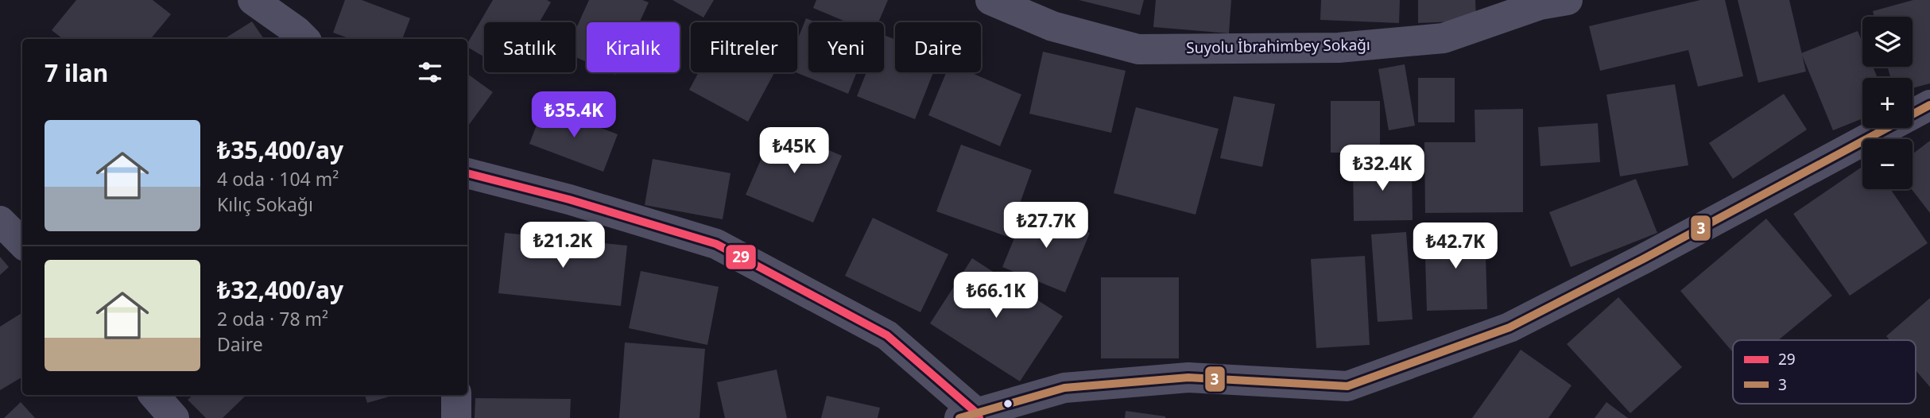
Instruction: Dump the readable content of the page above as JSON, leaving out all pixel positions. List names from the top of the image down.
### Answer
{
  "streets": {
    "street": ["Suyolu İbrahimbey Sokağı"]
  },
  "lines": ["transit line 3", "transit line 29"],
  "legend": ["29", "3"],
  "page": {
    "map_buttons": ["+", "−"],
    "chip": [
      "Satılık",
      "Kiralık",
      "Filtreler",
      "Yeni",
      "Daire"
    ],
    "heading": "7 ilan",
    "price": [
      "₺35.4K",
      "₺45K",
      "₺32.4K",
      "₺27.7K",
      "₺21.2K",
      "₺42.7K",
      "₺66.1K"
    ],
    "list": [
      {
        "name": "₺35,400/ay",
        "note": "4 oda · 104 m² · Kılıç Sokağı"
      },
      {
        "name": "₺32,400/ay",
        "note": "2 oda · 78 m² · Daire"
      }
    ]
  }
}
